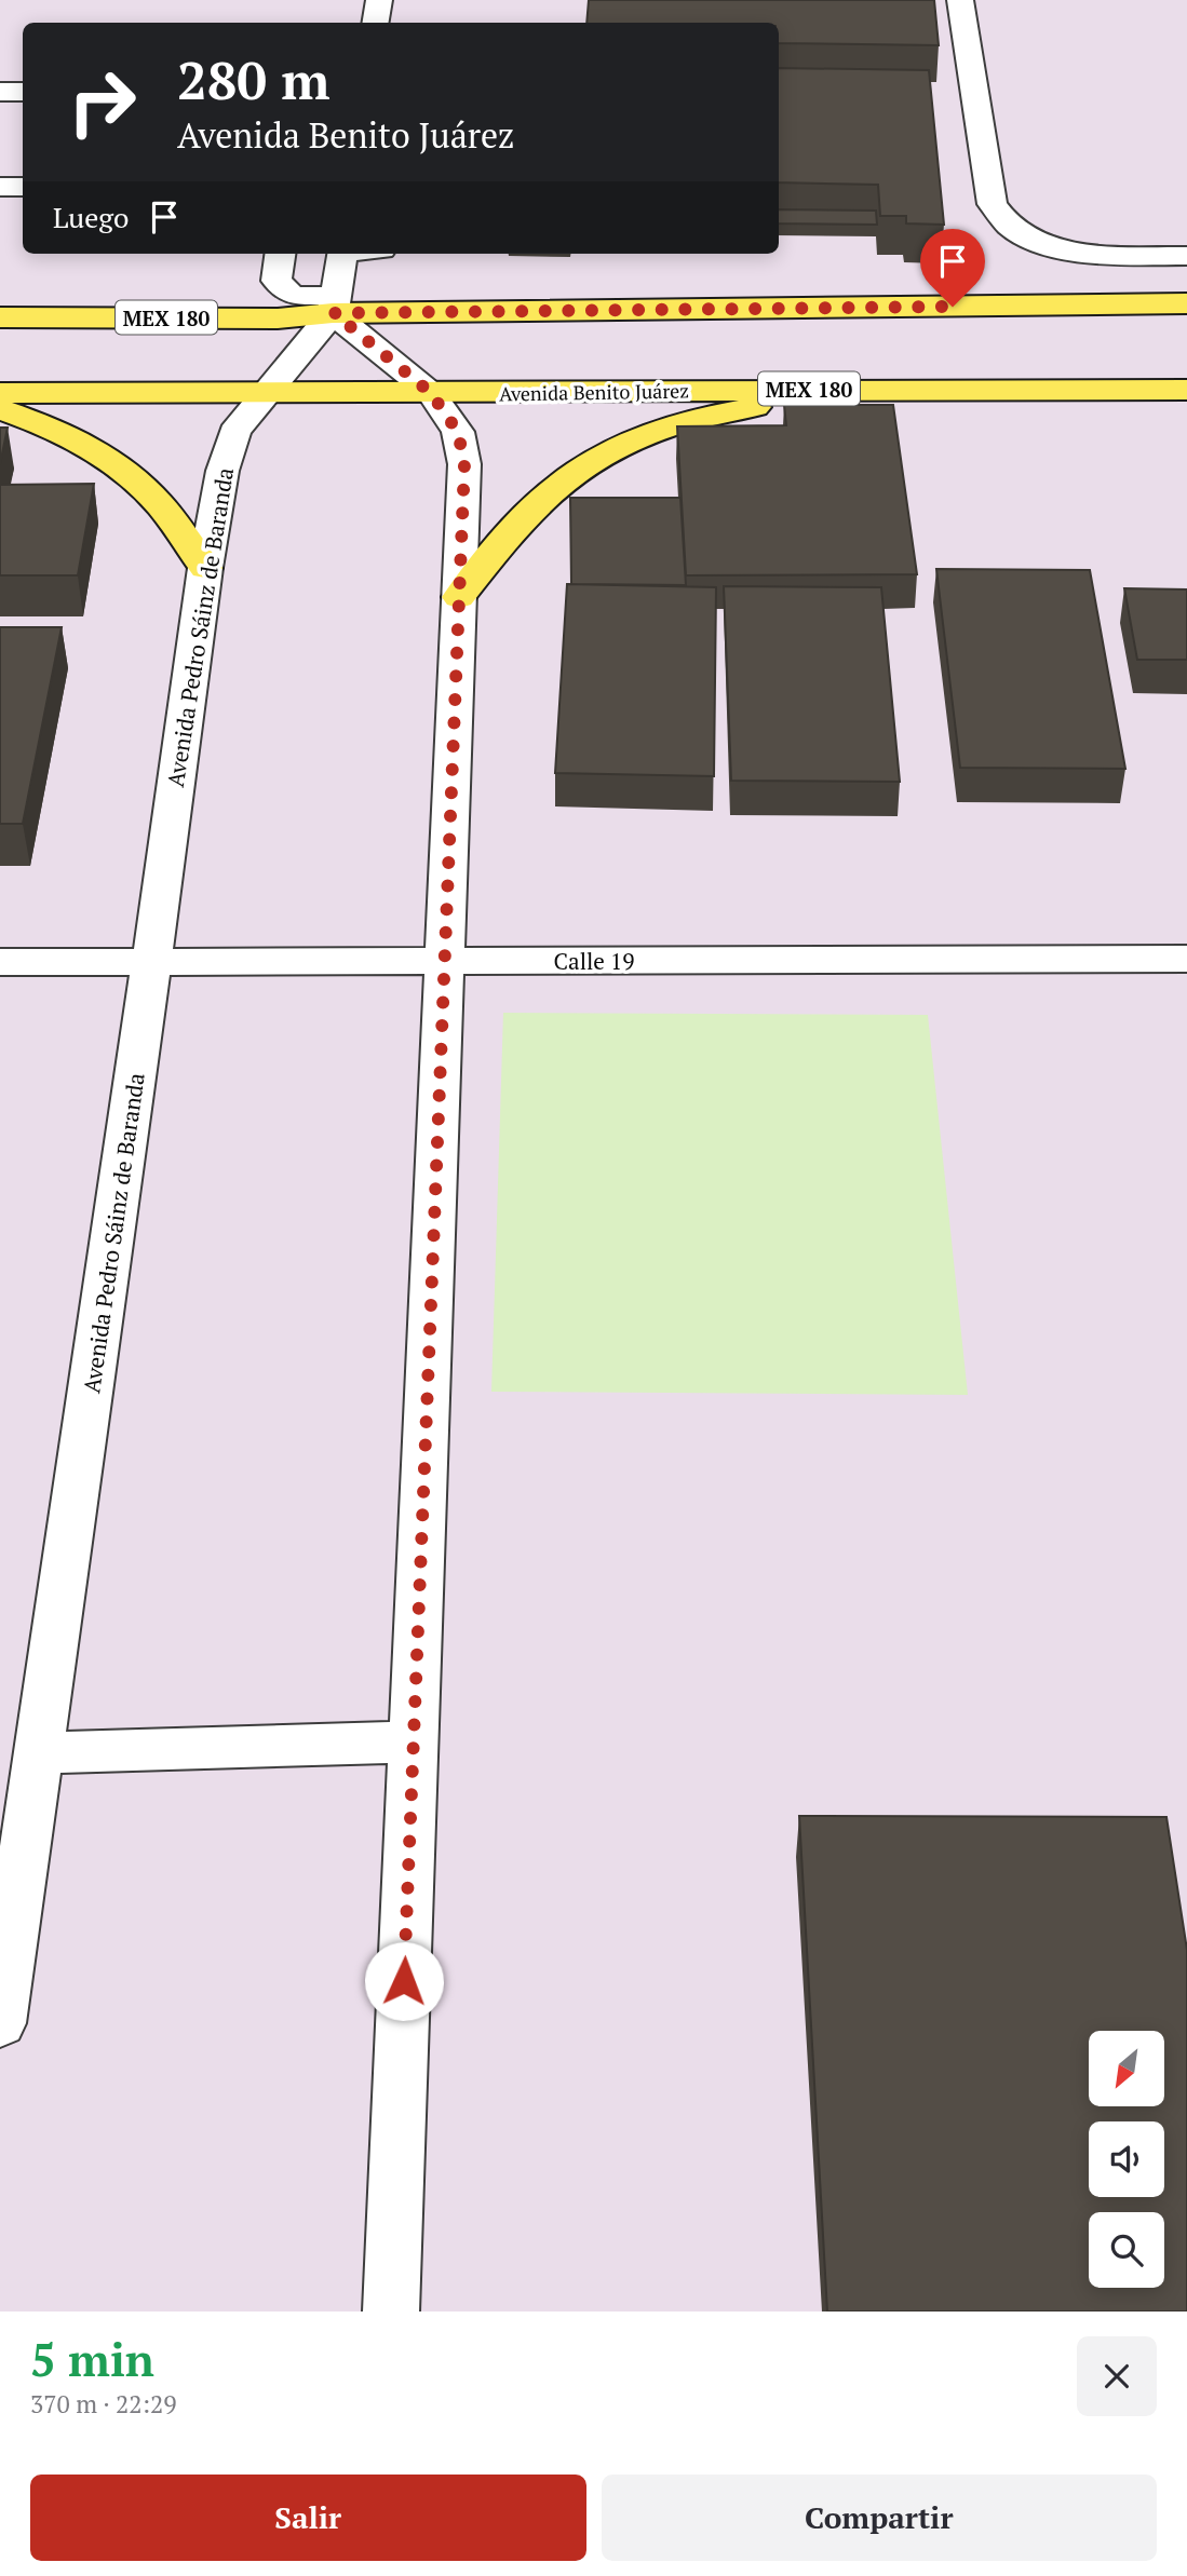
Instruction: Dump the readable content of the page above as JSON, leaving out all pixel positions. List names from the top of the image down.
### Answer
{
  "streets": {
    "main road": ["MEX 180", "Avenida Benito Juárez"],
    "street": ["Avenida Pedro Sáinz de Baranda", "Calle 19"]
  },
  "crossings": [
    ["MEX 180", "Avenida Pedro Sáinz de Baranda"],
    ["Avenida Benito Juárez", "Avenida Pedro Sáinz de Baranda"],
    ["Avenida Pedro Sáinz de Baranda", "Calle 19"]
  ],
  "north": "bottom left",
  "page": {
    "turn": ["280 m", "Avenida Benito Juárez"],
    "then": "Luego",
    "heading": ["5 min", "370 m · 22:29"],
    "buttons": ["Salir", "Compartir"]
  }
}
